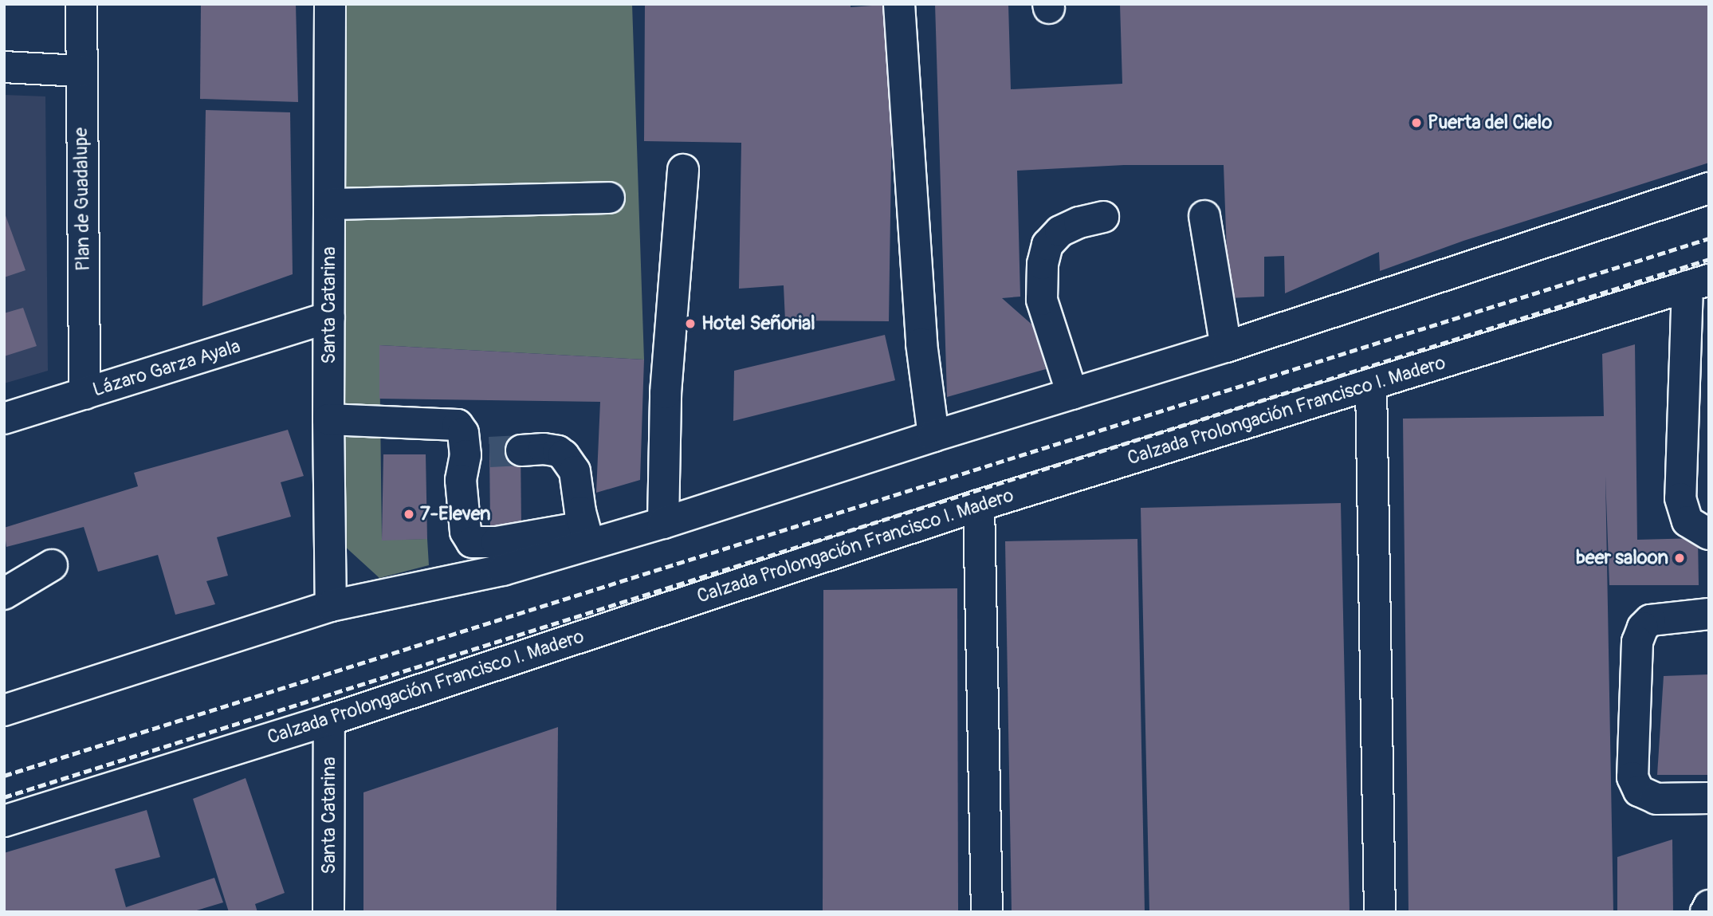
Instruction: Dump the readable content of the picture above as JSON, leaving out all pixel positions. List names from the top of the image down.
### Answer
{
  "streets": {
    "main road": [
      "Plan de Guadalupe",
      "Santa Catarina",
      "Lázaro Garza Ayala",
      "Calzada Prolongación Francisco I. Madero"
    ]
  },
  "crossings": [
    ["Plan de Guadalupe", "Lázaro Garza Ayala"],
    ["Santa Catarina", "Lázaro Garza Ayala"],
    ["Santa Catarina", "Calzada Prolongación Francisco I. Madero"]
  ],
  "places": [
    "Puerta del Cielo",
    "Hotel Señorial",
    "7-Eleven",
    "beer saloon"
  ]
}
